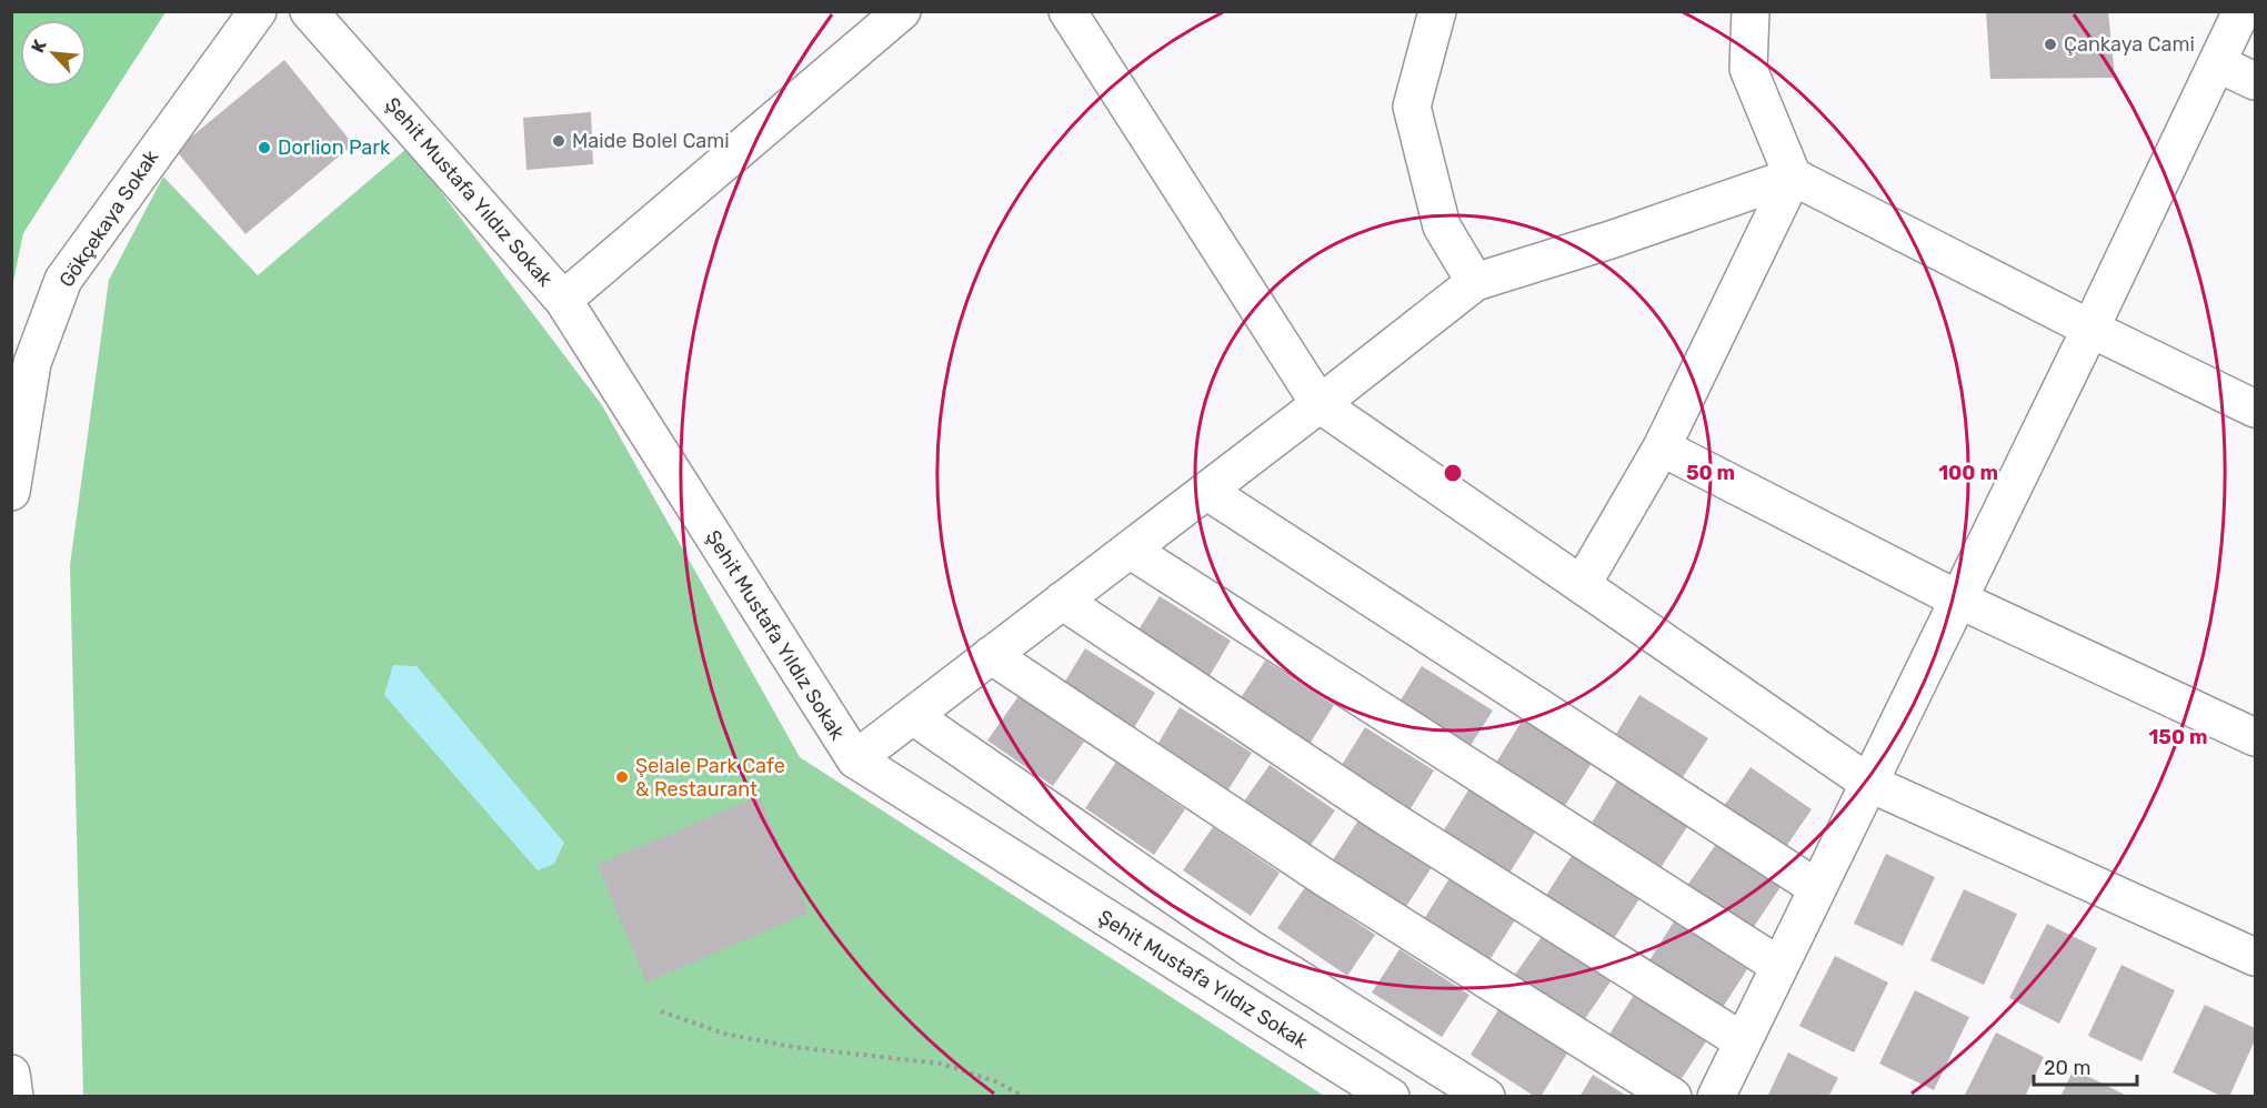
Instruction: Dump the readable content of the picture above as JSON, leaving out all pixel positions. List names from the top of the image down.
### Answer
{
  "streets": {
    "street": ["Şehit Mustafa Yıldız Sokak", "Gökçekaya Sokak"]
  },
  "places": [
    "Çankaya Cami",
    "Maide Bolel Cami",
    "Dorlion Park",
    "Şelale Park Cafe & Restaurant"
  ],
  "scale_bar": "20 m",
  "north": "top left",
  "rings": ["50 m", "100 m", "150 m"]
}
